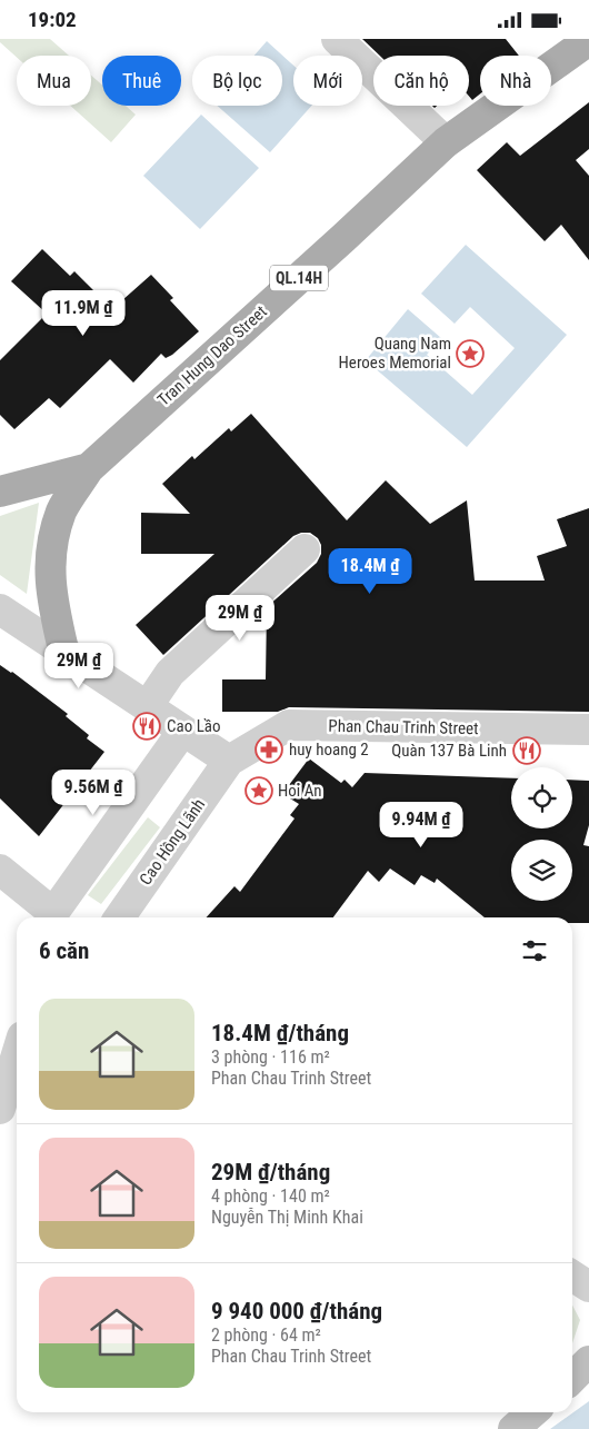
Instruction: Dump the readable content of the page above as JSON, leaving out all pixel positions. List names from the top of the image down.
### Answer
{
  "streets": {
    "main road": ["QL.14H", "Tran Hung Dao Street"],
    "street": ["Phan Chau Trinh Street", "Cao Hồng Lãnh"]
  },
  "crossings": [
    ["Phan Chau Trinh Street", "Cao Hồng Lãnh"]
  ],
  "places": {
    "place": ["Quang Nam Heroes Memorial", "Hoi An"],
    "restaurant": ["Cao Lầo", "Quàn 137 Bà Linh"],
    "pharmacy": ["huy hoang 2"]
  },
  "page": {
    "status": "19:02",
    "chip": [
      "Mua",
      "Thuê",
      "Bộ lọc",
      "Mới",
      "Căn hộ",
      "Nhà"
    ],
    "price": [
      "11.9M ₫",
      "18.4M ₫",
      "29M ₫",
      "29M ₫",
      "9.56M ₫",
      "9.94M ₫"
    ],
    "heading": "6 căn",
    "list": [
      {
        "name": "18.4M ₫/tháng",
        "note": "3 phòng · 116 m² · Phan Chau Trinh Street"
      },
      {
        "name": "29M ₫/tháng",
        "note": "4 phòng · 140 m² · Nguyễn Thị Minh Khai"
      },
      {
        "name": "9 940 000 ₫/tháng",
        "note": "2 phòng · 64 m² · Phan Chau Trinh Street"
      }
    ]
  }
}
